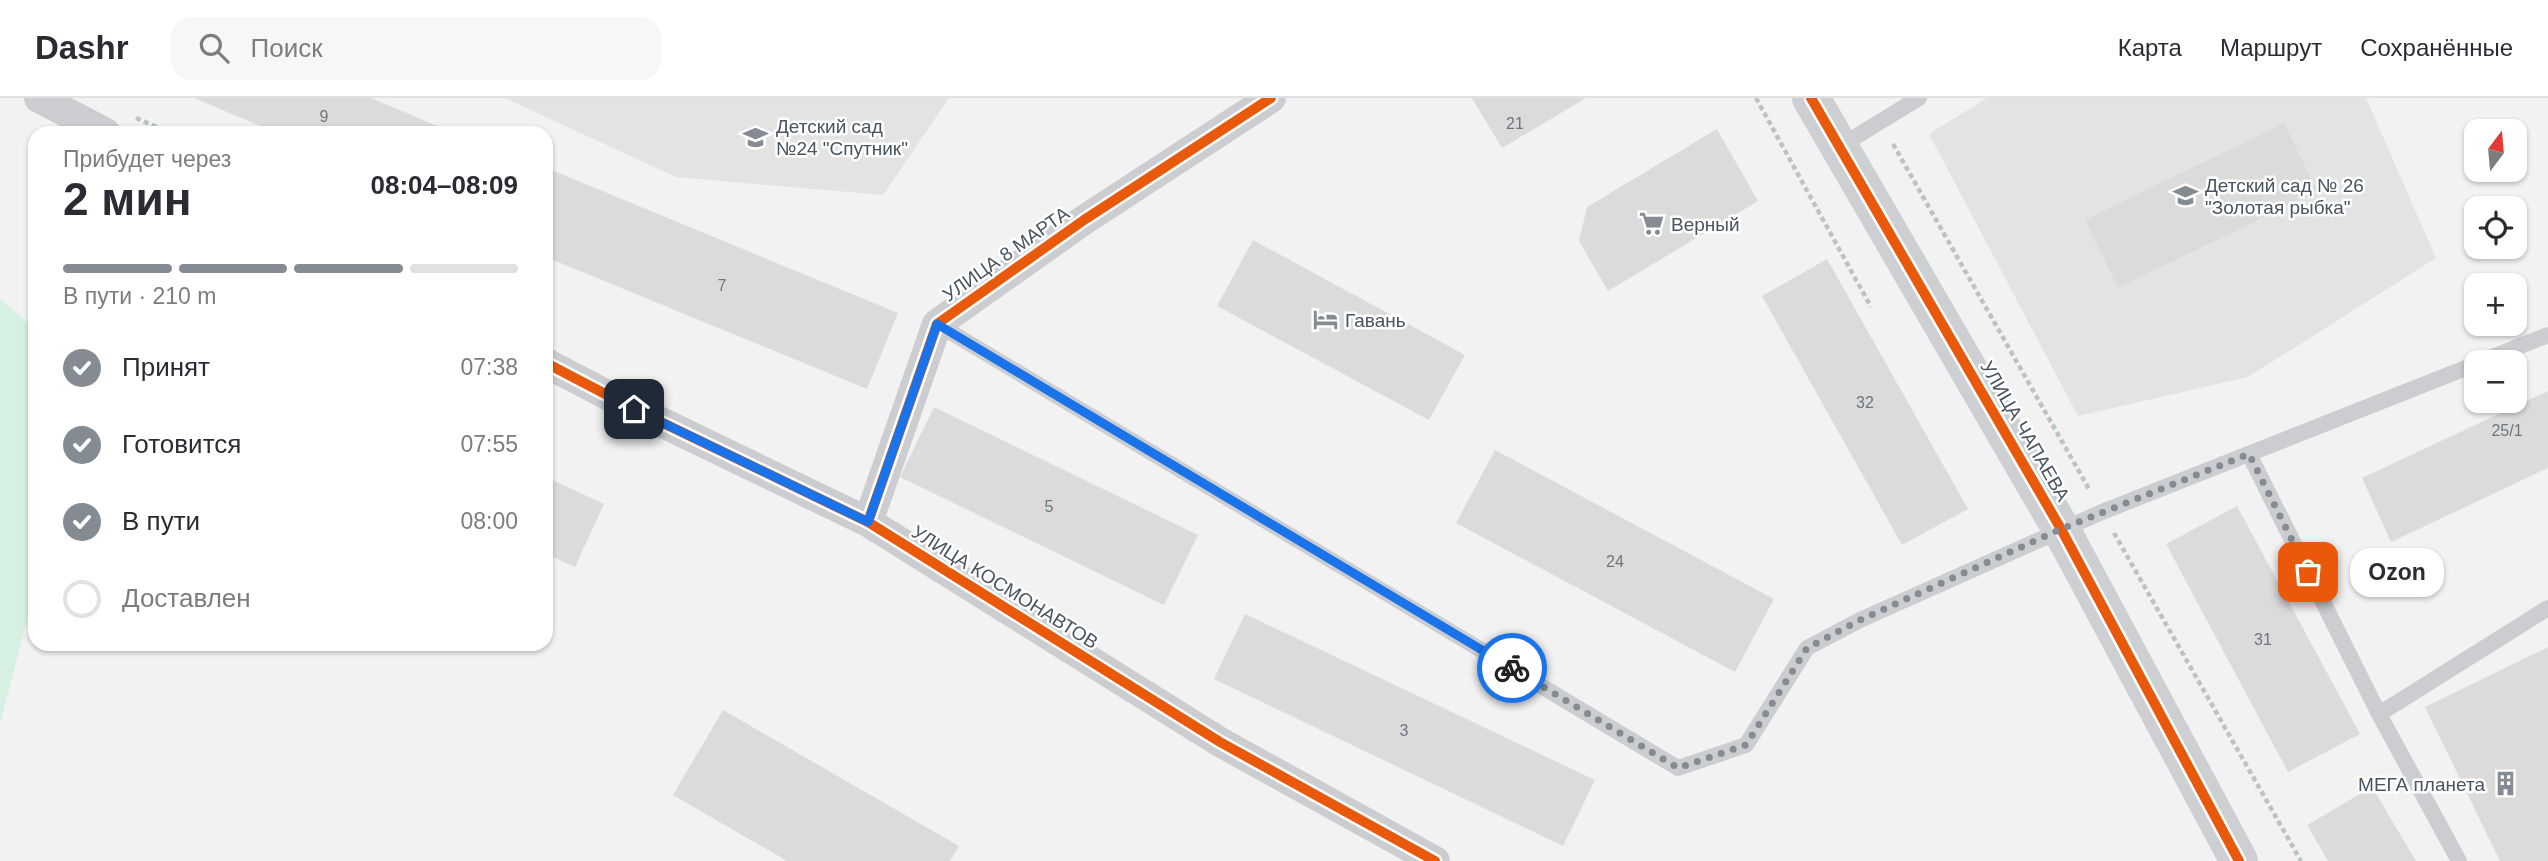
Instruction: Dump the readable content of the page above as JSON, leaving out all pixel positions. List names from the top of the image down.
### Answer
{
  "streets": {
    "street": ["УЛИЦА 8 МАРТА", "УЛИЦА ЧАПАЕВА", "УЛИЦА КОСМОНАВТОВ"]
  },
  "crossings": [
    ["УЛИЦА 8 МАРТА", "УЛИЦА КОСМОНАВТОВ"]
  ],
  "places": {
    "school or university": ["Детский сад №24 \"Спутник\"", "Детский сад № 26 \"Золотая рыбка\""],
    "supermarket": ["Верный"],
    "hotel": ["Гавань"],
    "other": ["Ozon"],
    "building": ["МЕГА планета"]
  },
  "house_numbers": [
    "9",
    "21",
    "7",
    "32",
    "25/1",
    "5",
    "24",
    "31",
    "3"
  ],
  "north": "top",
  "page": {
    "header": "Dashr",
    "search": "Поиск",
    "nav": ["Карта", "Маршрут", "Сохранённые"],
    "map_buttons": ["+", "−"],
    "heading": ["2 мин", "Прибудет через", "08:04–08:09"],
    "bar": "В пути · 210 m",
    "list": [
      ["Принят", "07:38"],
      ["Готовится", "07:55"],
      ["В пути", "08:00"],
      "Доставлен"
    ],
    "bubble": "Ozon"
  }
}
